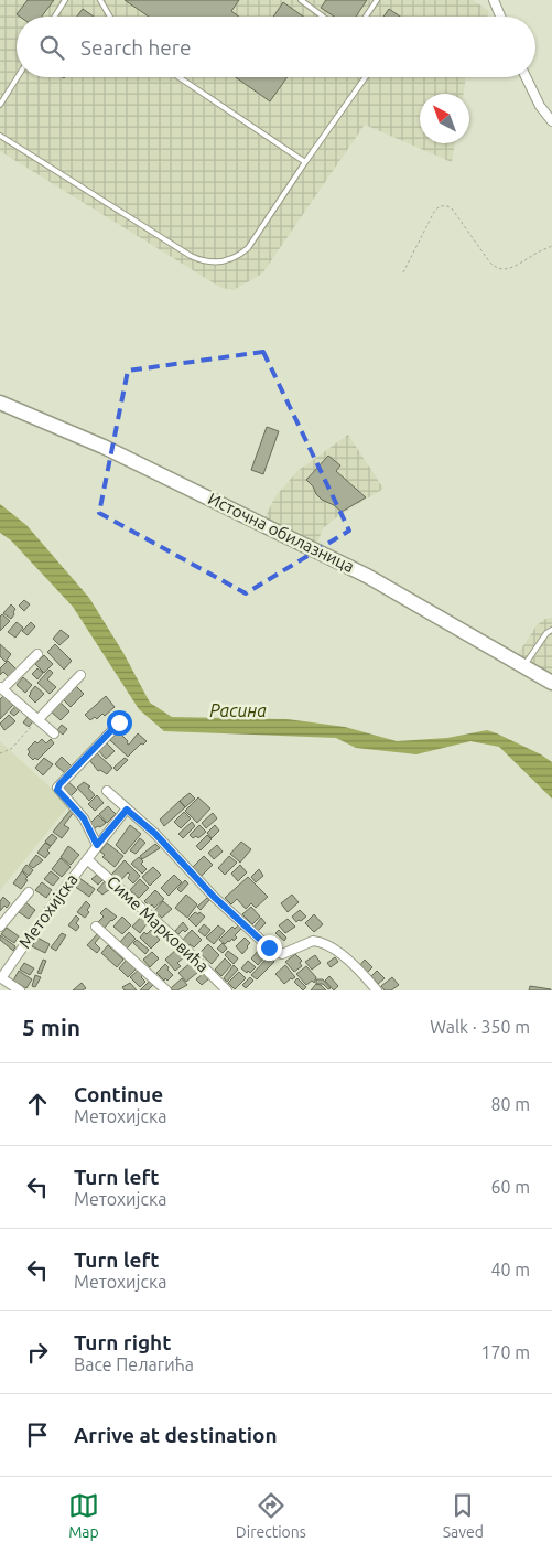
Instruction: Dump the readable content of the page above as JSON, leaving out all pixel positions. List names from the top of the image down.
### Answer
{
  "streets": {
    "main road": ["Источна обилазница"],
    "street": ["Метохијска", "Симе Марковића"]
  },
  "crossings": [
    ["Метохијска", "Симе Марковића"]
  ],
  "water": ["Расина"],
  "north": "top left",
  "page": {
    "search": "Search here",
    "heading": ["5 min", "Walk · 350 m"],
    "list": [
      ["Continue", "Метохијска", "80 m"],
      ["Turn left", "Метохијска", "60 m"],
      ["Turn left", "Метохијска", "40 m"],
      ["Turn right", "Васе Пелагића", "170 m"],
      "Arrive at destination"
    ],
    "nav": ["Map", "Directions", "Saved"]
  }
}
